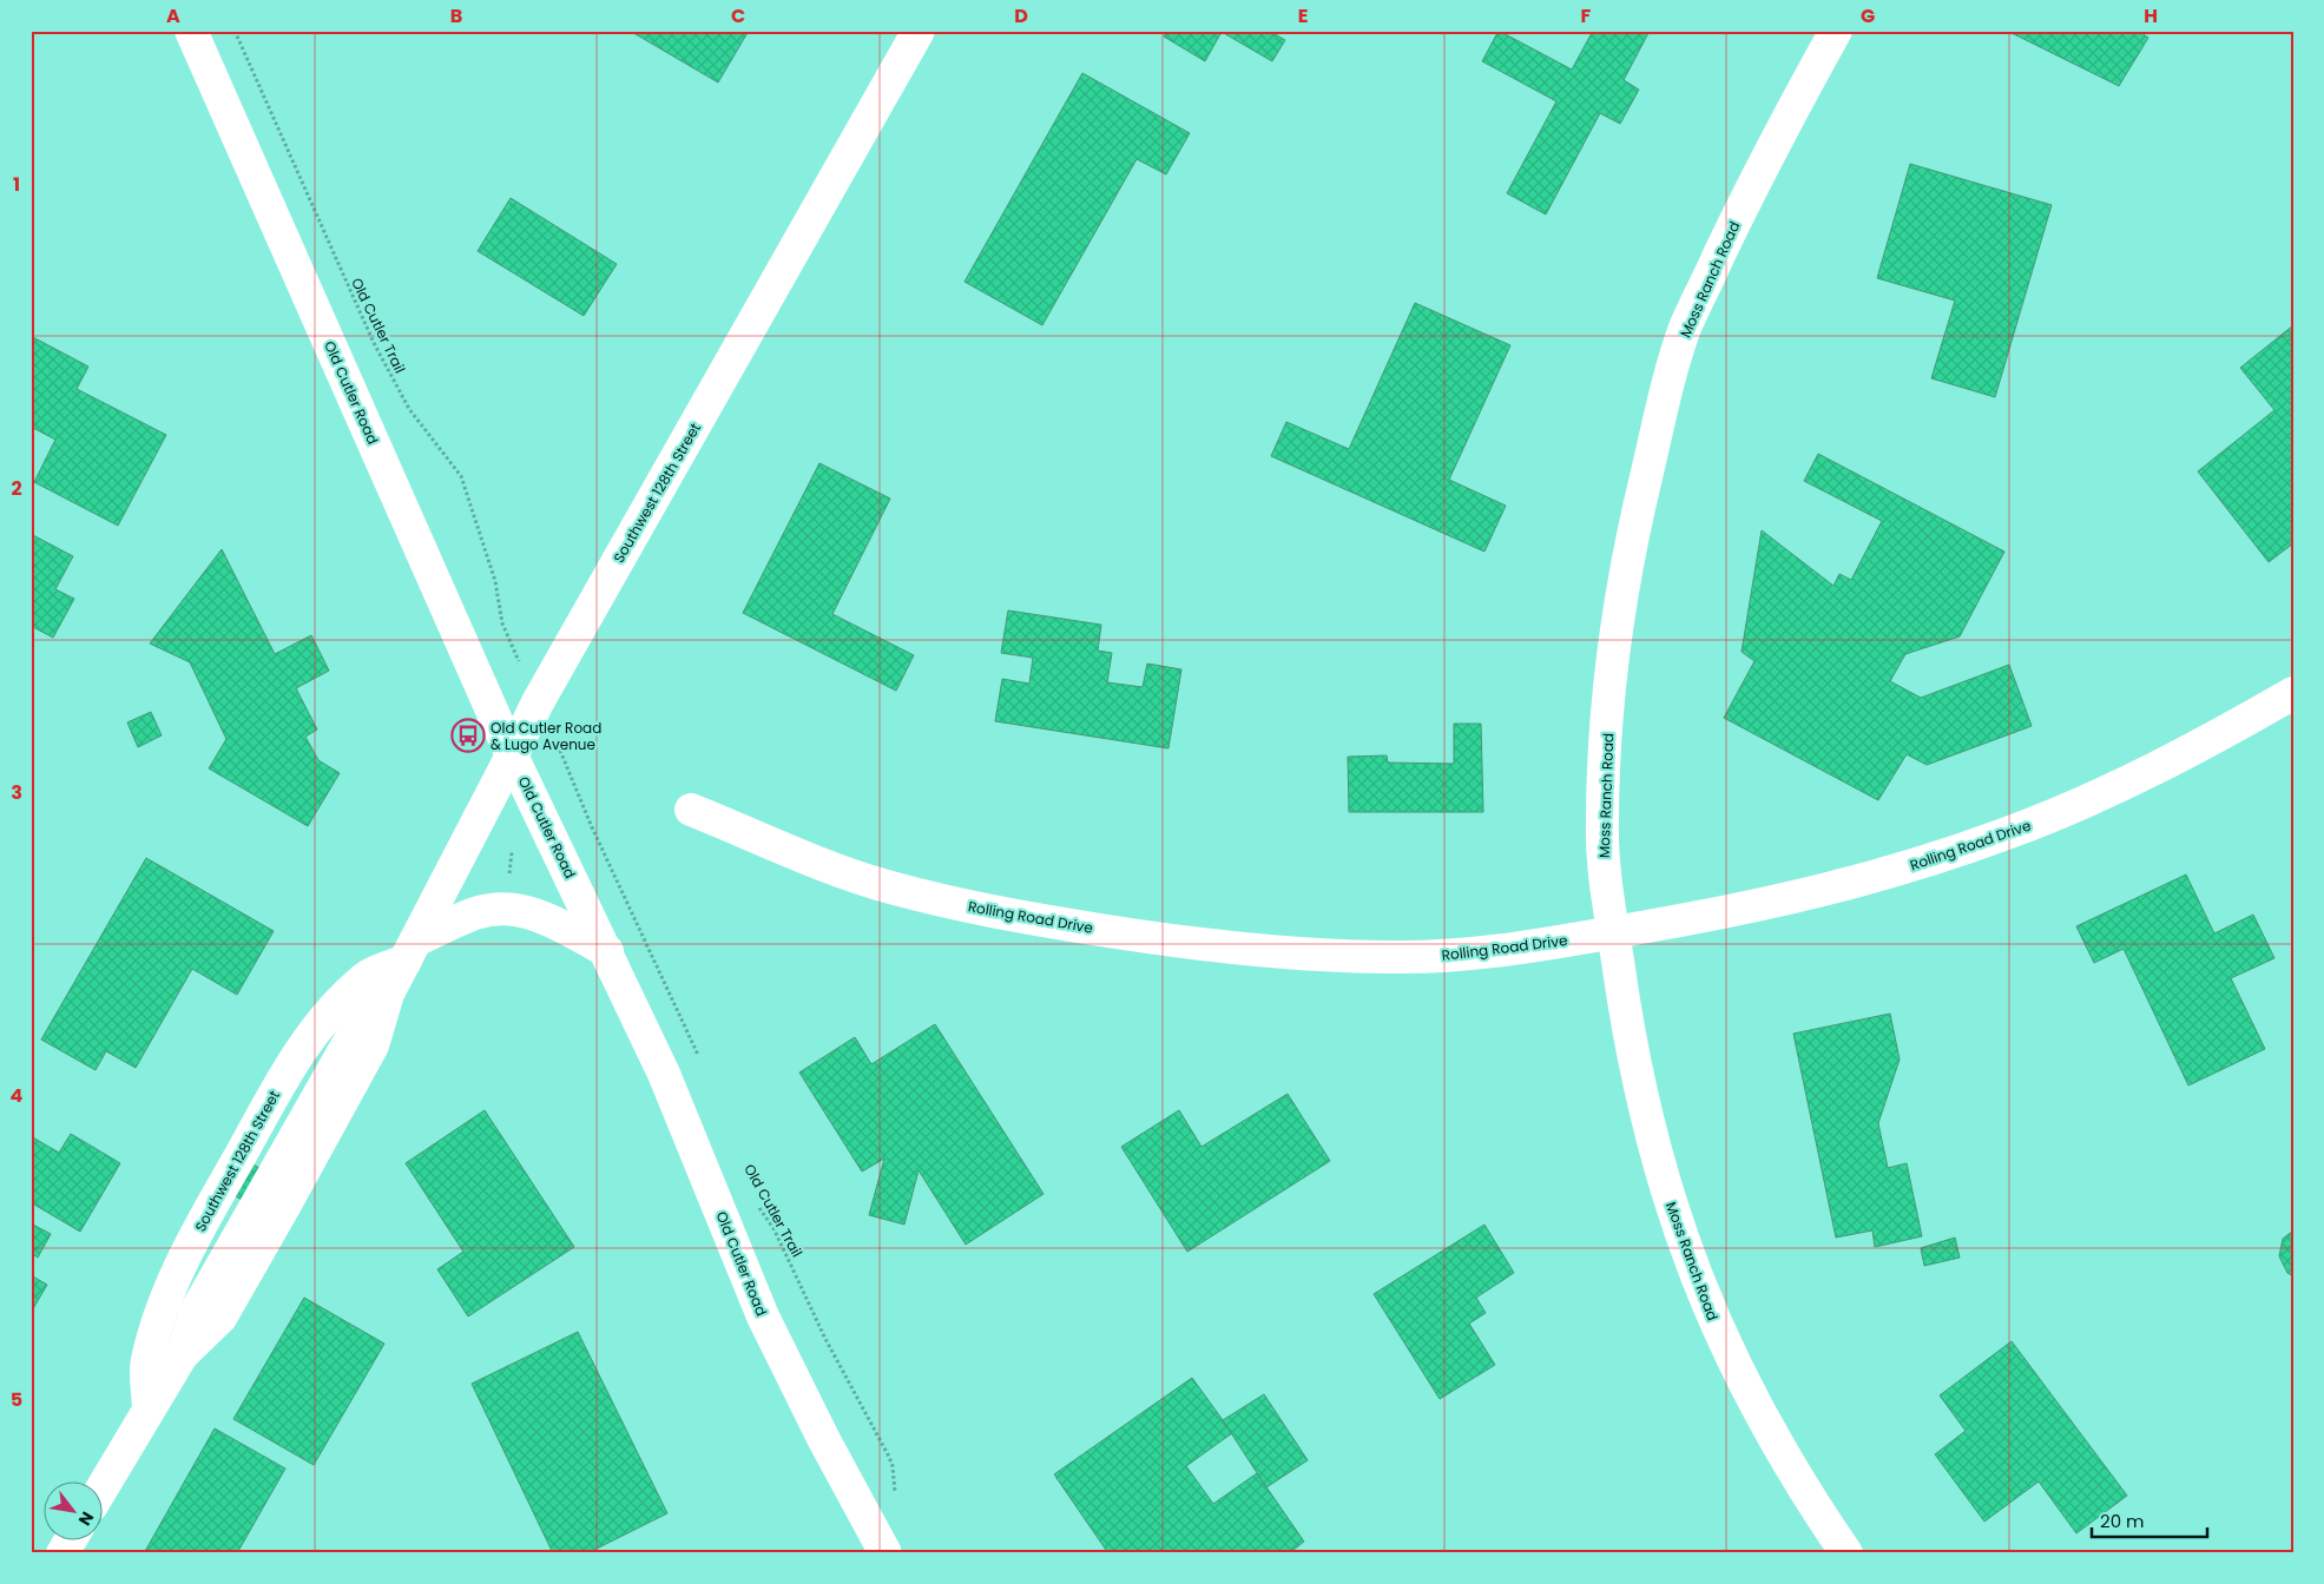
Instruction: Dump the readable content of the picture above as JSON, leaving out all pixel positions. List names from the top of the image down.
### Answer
{
  "streets": {
    "street": [
      "Moss Ranch Road",
      "Old Cutler Road",
      "Southwest 128th Street",
      "Rolling Road Drive"
    ],
    "path": ["Old Cutler Trail"]
  },
  "crossings": [
    ["Moss Ranch Road", "Rolling Road Drive"],
    ["Old Cutler Road", "Southwest 128th Street"]
  ],
  "places": {
    "bus stop": ["Old Cutler Road & Lugo Avenue"]
  },
  "scale_bar": "20 m",
  "north": "bottom right",
  "grid": {
    "columns": [
      "A",
      "B",
      "C",
      "D",
      "E",
      "F",
      "G",
      "H"
    ],
    "rows": [
      "1",
      "2",
      "3",
      "4",
      "5"
    ]
  }
}
